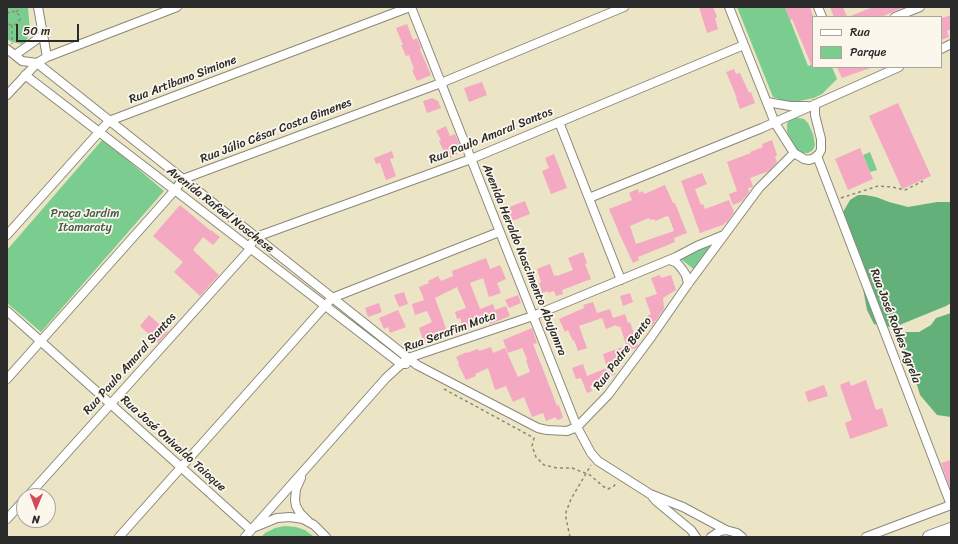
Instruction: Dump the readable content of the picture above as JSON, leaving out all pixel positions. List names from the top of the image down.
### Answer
{
  "streets": {
    "street": [
      "Rua Artibano Simione",
      "Rua Júlio César Costa Gimenes",
      "Rua Paulo Amaral Santos",
      "Avenida Rafael Noschese",
      "Avenida Heraldo Nascimento Abujamra",
      "Rua José Robles Agrela",
      "Rua Serafim Mota",
      "Rua Padre Bento",
      "Rua José Onivaldo Taioque"
    ]
  },
  "crossings": [
    ["Rua Artibano Simione", "Avenida Rafael Noschese"],
    ["Rua Artibano Simione", "Avenida Heraldo Nascimento Abujamra"],
    ["Rua Júlio César Costa Gimenes", "Avenida Rafael Noschese"],
    ["Rua Júlio César Costa Gimenes", "Avenida Heraldo Nascimento Abujamra"],
    ["Rua Paulo Amaral Santos", "Avenida Rafael Noschese"],
    ["Rua Paulo Amaral Santos", "Avenida Heraldo Nascimento Abujamra"],
    ["Rua Paulo Amaral Santos", "Rua José Onivaldo Taioque"],
    ["Avenida Rafael Noschese", "Rua Serafim Mota"],
    ["Avenida Heraldo Nascimento Abujamra", "Rua Serafim Mota"],
    ["Avenida Heraldo Nascimento Abujamra", "Rua Padre Bento"],
    ["Rua Serafim Mota", "Rua Padre Bento"],
    ["Rua Serafim Mota", "Rua José Onivaldo Taioque"]
  ],
  "parks": ["Praça Jardim Itamaraty"],
  "legend": ["Rua", "Parque"],
  "scale_bar": "50 m",
  "north": "bottom"
}
